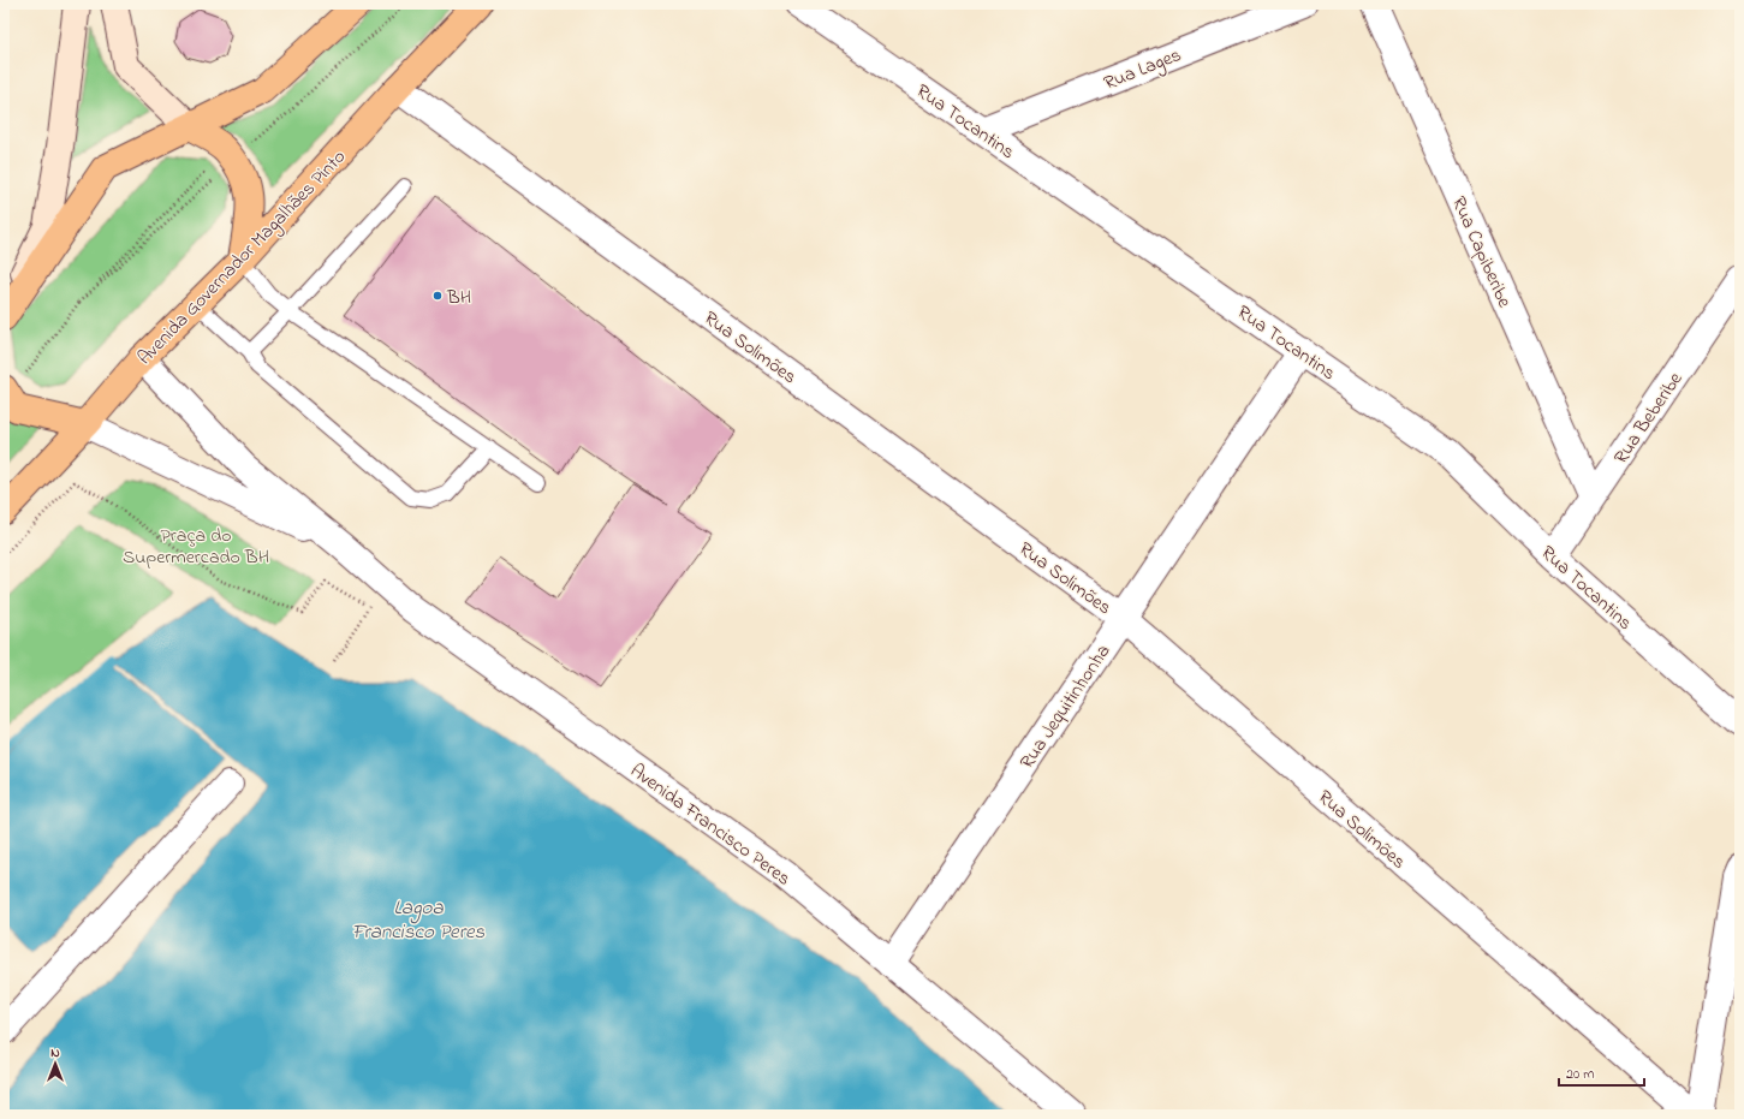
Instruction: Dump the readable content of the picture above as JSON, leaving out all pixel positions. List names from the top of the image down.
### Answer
{
  "streets": {
    "main road": ["Avenida Governador Magalhães Pinto"],
    "street": [
      "Rua Lages",
      "Rua Tocantins",
      "Rua Capiberibe",
      "Rua Solimões",
      "Rua Beberibe",
      "Rua Jequitinhonha",
      "Avenida Francisco Peres"
    ]
  },
  "crossings": [
    ["Rua Lages", "Rua Tocantins"],
    ["Rua Tocantins", "Rua Beberibe"],
    ["Rua Tocantins", "Rua Jequitinhonha"],
    ["Rua Capiberibe", "Rua Beberibe"],
    ["Avenida Governador Magalhães Pinto", "Rua Solimões"],
    ["Avenida Governador Magalhães Pinto", "Avenida Francisco Peres"],
    ["Rua Solimões", "Rua Jequitinhonha"],
    ["Rua Jequitinhonha", "Avenida Francisco Peres"]
  ],
  "water": ["Lagoa Francisco Peres"],
  "parks": ["Praça do Supermercado BH"],
  "places": ["BH"],
  "scale_bar": "20 m",
  "north": "top"
}
